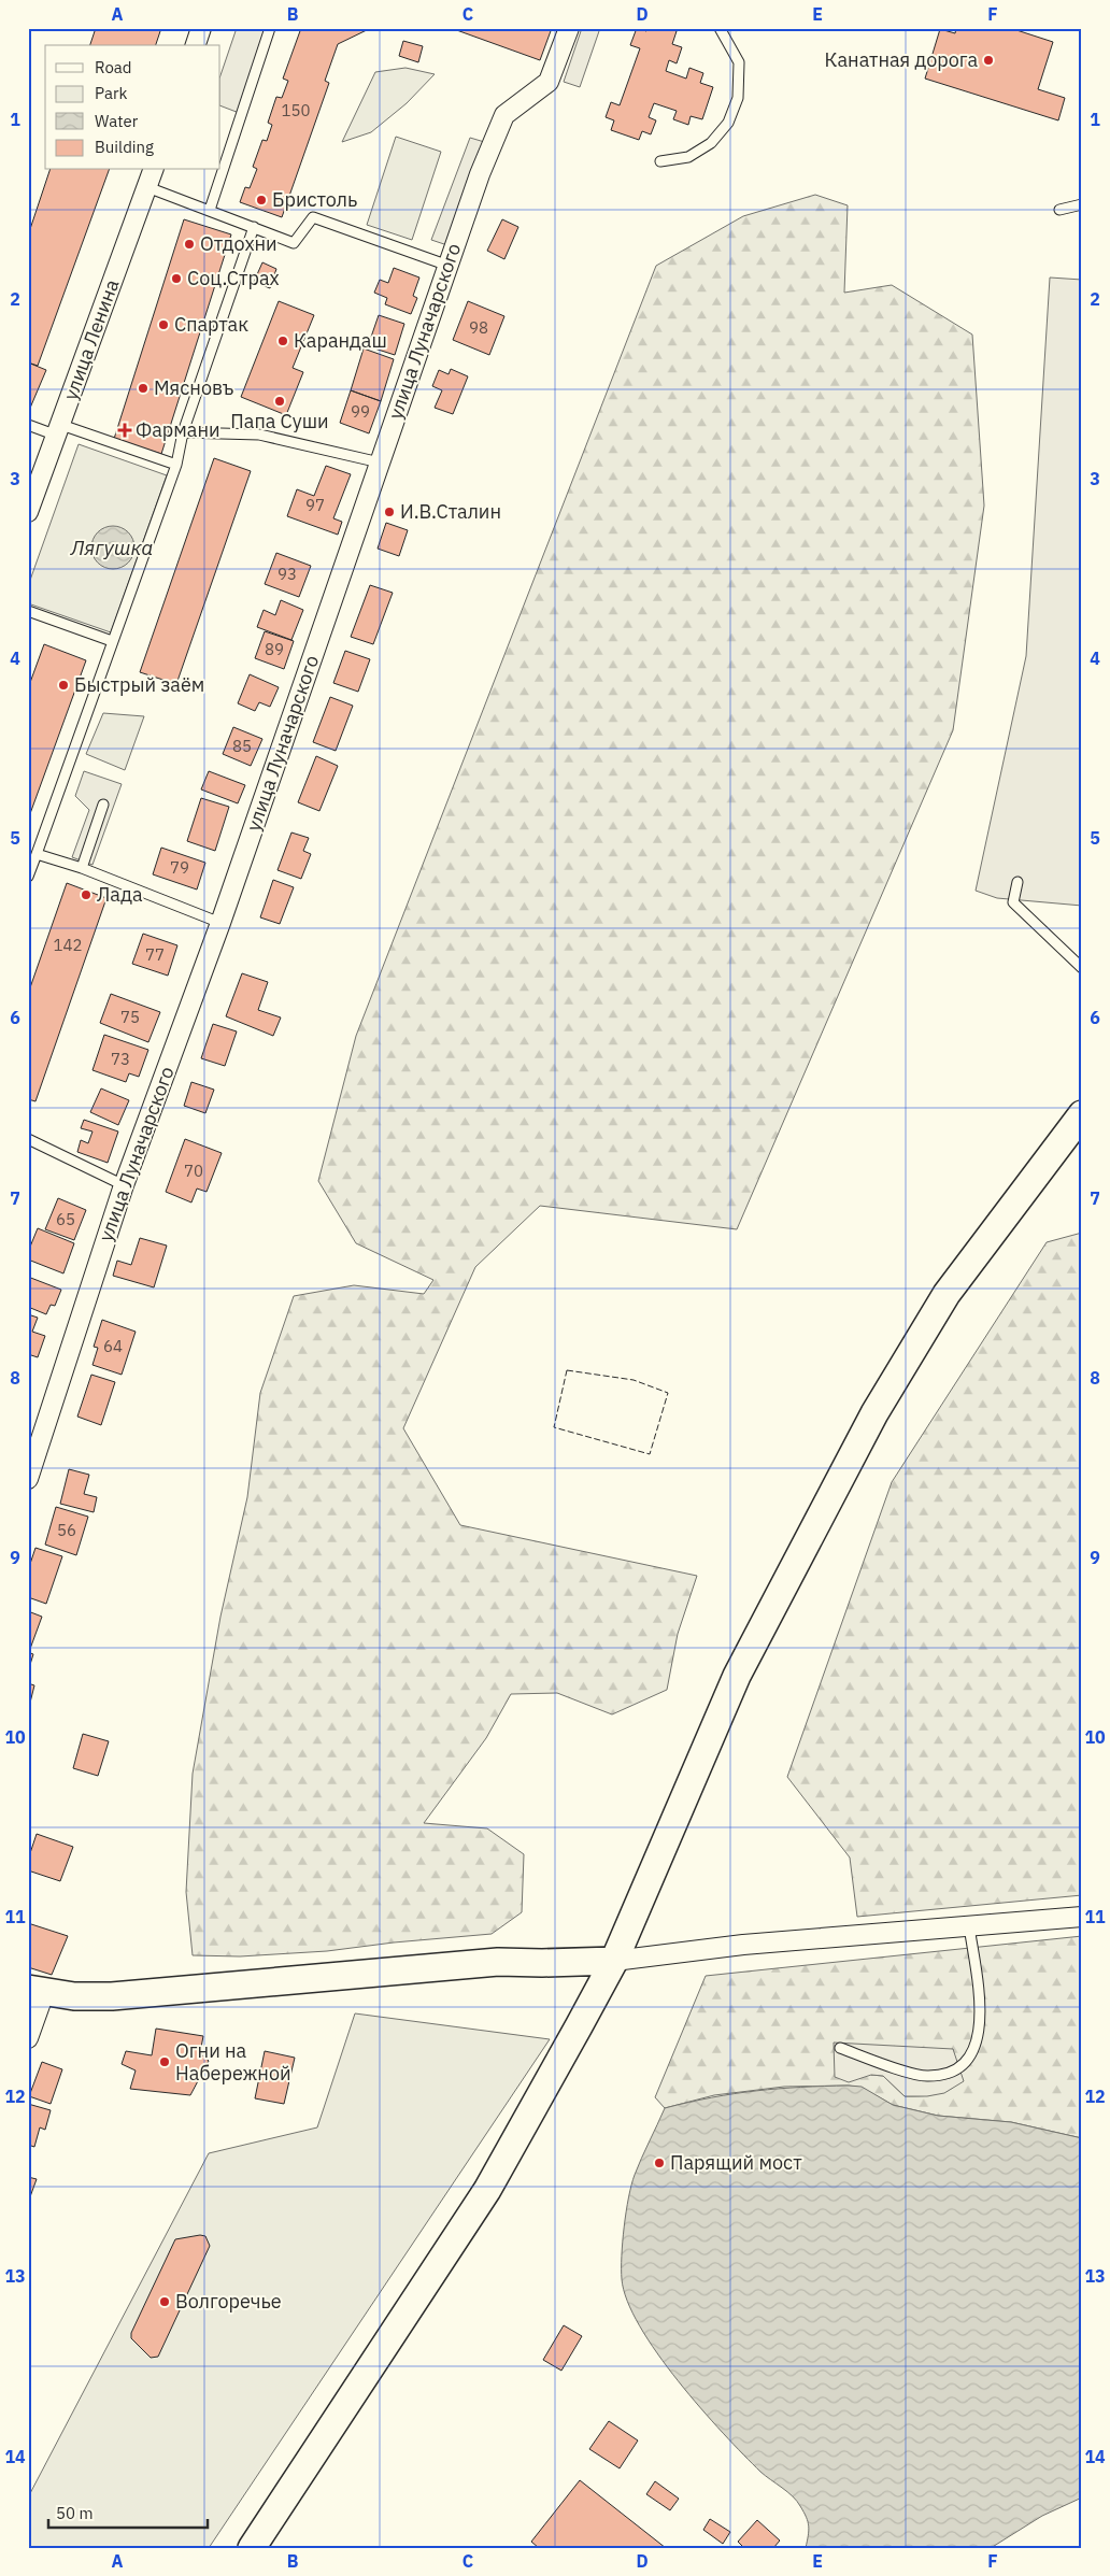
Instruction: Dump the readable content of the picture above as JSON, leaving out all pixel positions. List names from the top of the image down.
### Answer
{
  "streets": {
    "street": ["улица Луначарского", "улица Ленина"]
  },
  "water": ["Лягушка"],
  "places": {
    "other": [
      "Канатная дорога",
      "Бристоль",
      "Отдохни",
      "Соц.Страх",
      "Спартак",
      "Карандаш",
      "Мясновъ",
      "Папа Суши",
      "И.В.Сталин",
      "Быстрый заём",
      "Лада",
      "Огни на Набережной",
      "Парящий мост",
      "Волгоречье"
    ],
    "health": ["Фармани"]
  },
  "house_numbers": [
    "150",
    "98",
    "99",
    "97",
    "93",
    "89",
    "85",
    "79",
    "142",
    "77",
    "75",
    "73",
    "70",
    "65",
    "64",
    "56"
  ],
  "legend": [
    "Road",
    "Park",
    "Water",
    "Building"
  ],
  "scale_bar": "50 m",
  "grid": {
    "columns": [
      "A",
      "B",
      "C",
      "D",
      "E",
      "F"
    ],
    "rows": [
      "1",
      "2",
      "3",
      "4",
      "5",
      "6",
      "7",
      "8",
      "9",
      "10",
      "11",
      "12",
      "13",
      "14"
    ]
  }
}
